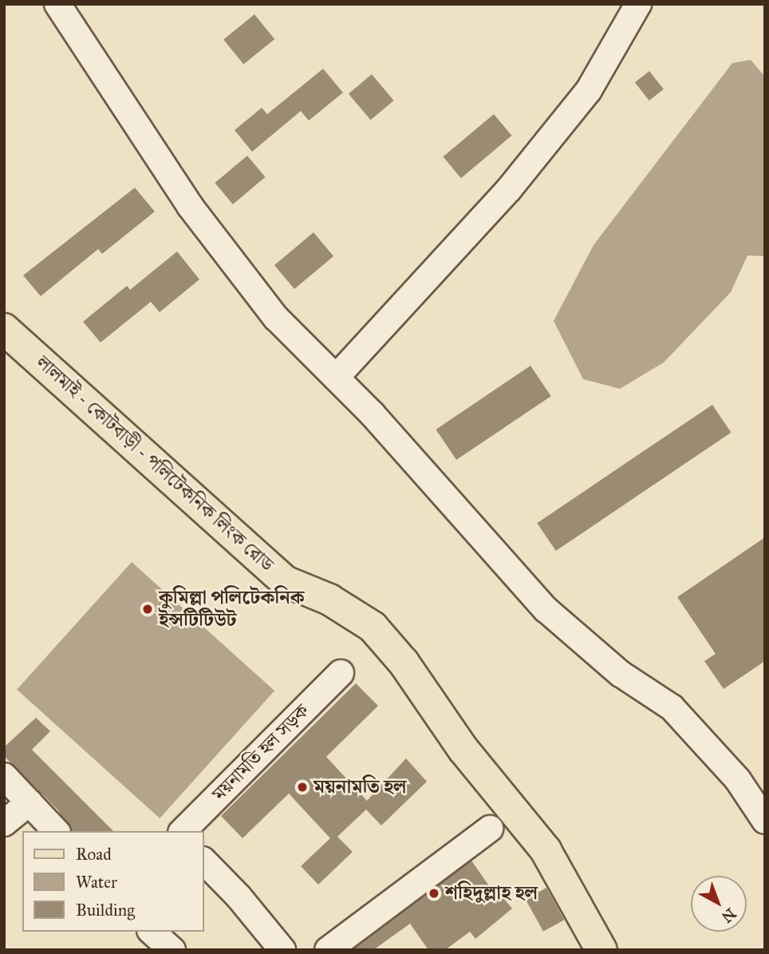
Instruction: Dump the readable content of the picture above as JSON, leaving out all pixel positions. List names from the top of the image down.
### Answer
{
  "streets": {
    "main road": ["লালমাই - কোটবাড়ী - পলিটেকনিক লিংক রোড"],
    "street": ["ময়নামতি হল সড়ক"]
  },
  "places": ["কুমিল্লা পলিটেকনিক ইন্সটিটিউট", "ময়নামতি হল", "শহিদুল্লাহ হল"],
  "legend": ["Road", "Water", "Building"],
  "north": "bottom right"
}
